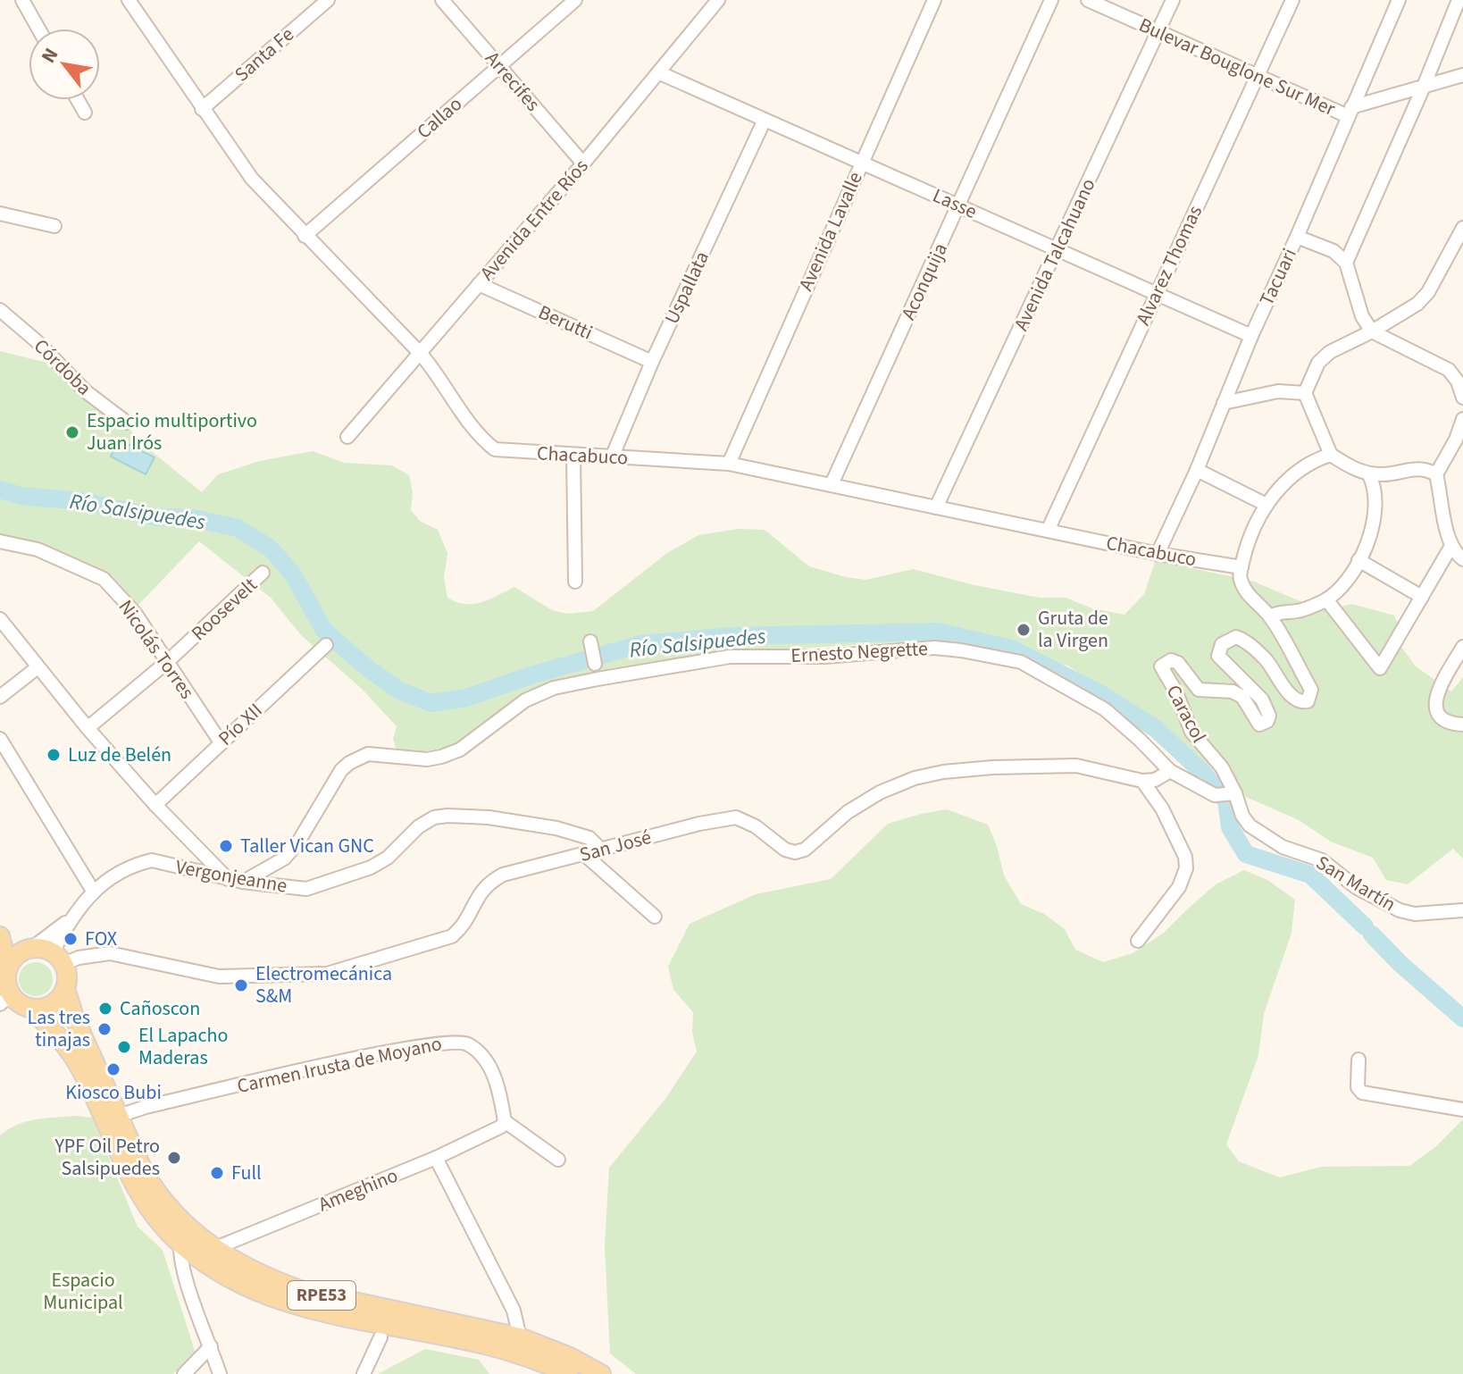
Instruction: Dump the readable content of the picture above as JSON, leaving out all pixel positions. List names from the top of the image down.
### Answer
{
  "streets": {
    "main road": ["RPE53"],
    "street": [
      "Santa Fe",
      "Bulevar Bouglone Sur Mer",
      "Arrecifes",
      "Callao",
      "Lasse",
      "Avenida Entre Ríos",
      "Avenida Lavalle",
      "Avenida Talcahuano",
      "Alvarez Thomas",
      "Tacuari",
      "Aconquija",
      "Uspallata",
      "Berutti",
      "Córdoba",
      "Chacabuco",
      "Roosevelt",
      "Nicolás Torres",
      "Ernesto Negrette",
      "Caracol",
      "Pío XII",
      "San José",
      "Vergonjeanne",
      "San Martín",
      "Carmen Irusta de Moyano",
      "Ameghino"
    ]
  },
  "crossings": [
    ["Santa Fe", "Chacabuco"],
    ["Bulevar Bouglone Sur Mer", "Avenida Talcahuano"],
    ["Bulevar Bouglone Sur Mer", "Alvarez Thomas"],
    ["Bulevar Bouglone Sur Mer", "Tacuari"],
    ["Arrecifes", "Callao"],
    ["Arrecifes", "Avenida Entre Ríos"],
    ["Callao", "Chacabuco"],
    ["Lasse", "Avenida Entre Ríos"],
    ["Lasse", "Avenida Lavalle"],
    ["Lasse", "Avenida Talcahuano"],
    ["Lasse", "Alvarez Thomas"],
    ["Lasse", "Tacuari"],
    ["Lasse", "Aconquija"],
    ["Lasse", "Uspallata"],
    ["Avenida Entre Ríos", "Berutti"],
    ["Avenida Entre Ríos", "Chacabuco"],
    ["Avenida Lavalle", "Chacabuco"],
    ["Avenida Talcahuano", "Chacabuco"],
    ["Alvarez Thomas", "Chacabuco"],
    ["Tacuari", "Chacabuco"],
    ["Aconquija", "Chacabuco"],
    ["Uspallata", "Berutti"],
    ["Uspallata", "Chacabuco"],
    ["Chacabuco", "Caracol"],
    ["Roosevelt", "Nicolás Torres"],
    ["Nicolás Torres", "Pío XII"],
    ["Ernesto Negrette", "Caracol"],
    ["Ernesto Negrette", "Vergonjeanne"],
    ["Ernesto Negrette", "San Martín"],
    ["Caracol", "San Martín"],
    ["San José", "Vergonjeanne"],
    ["San José", "RPE53"],
    ["Vergonjeanne", "RPE53"],
    ["Carmen Irusta de Moyano", "Ameghino"],
    ["Carmen Irusta de Moyano", "RPE53"],
    ["Ameghino", "RPE53"]
  ],
  "water": ["Río Salsipuedes"],
  "parks": ["Espacio Municipal"],
  "places": [
    "Espacio multiportivo Juan Irós",
    "Gruta de la Virgen",
    "Luz de Belén",
    "Taller Vican GNC",
    "FOX",
    "Electromecánica S&M",
    "Cañoscon",
    "Las tres tinajas",
    "El Lapacho Maderas",
    "Kiosco Bubi",
    "YPF Oil Petro Salsipuedes",
    "Full"
  ],
  "north": "top left"
}
